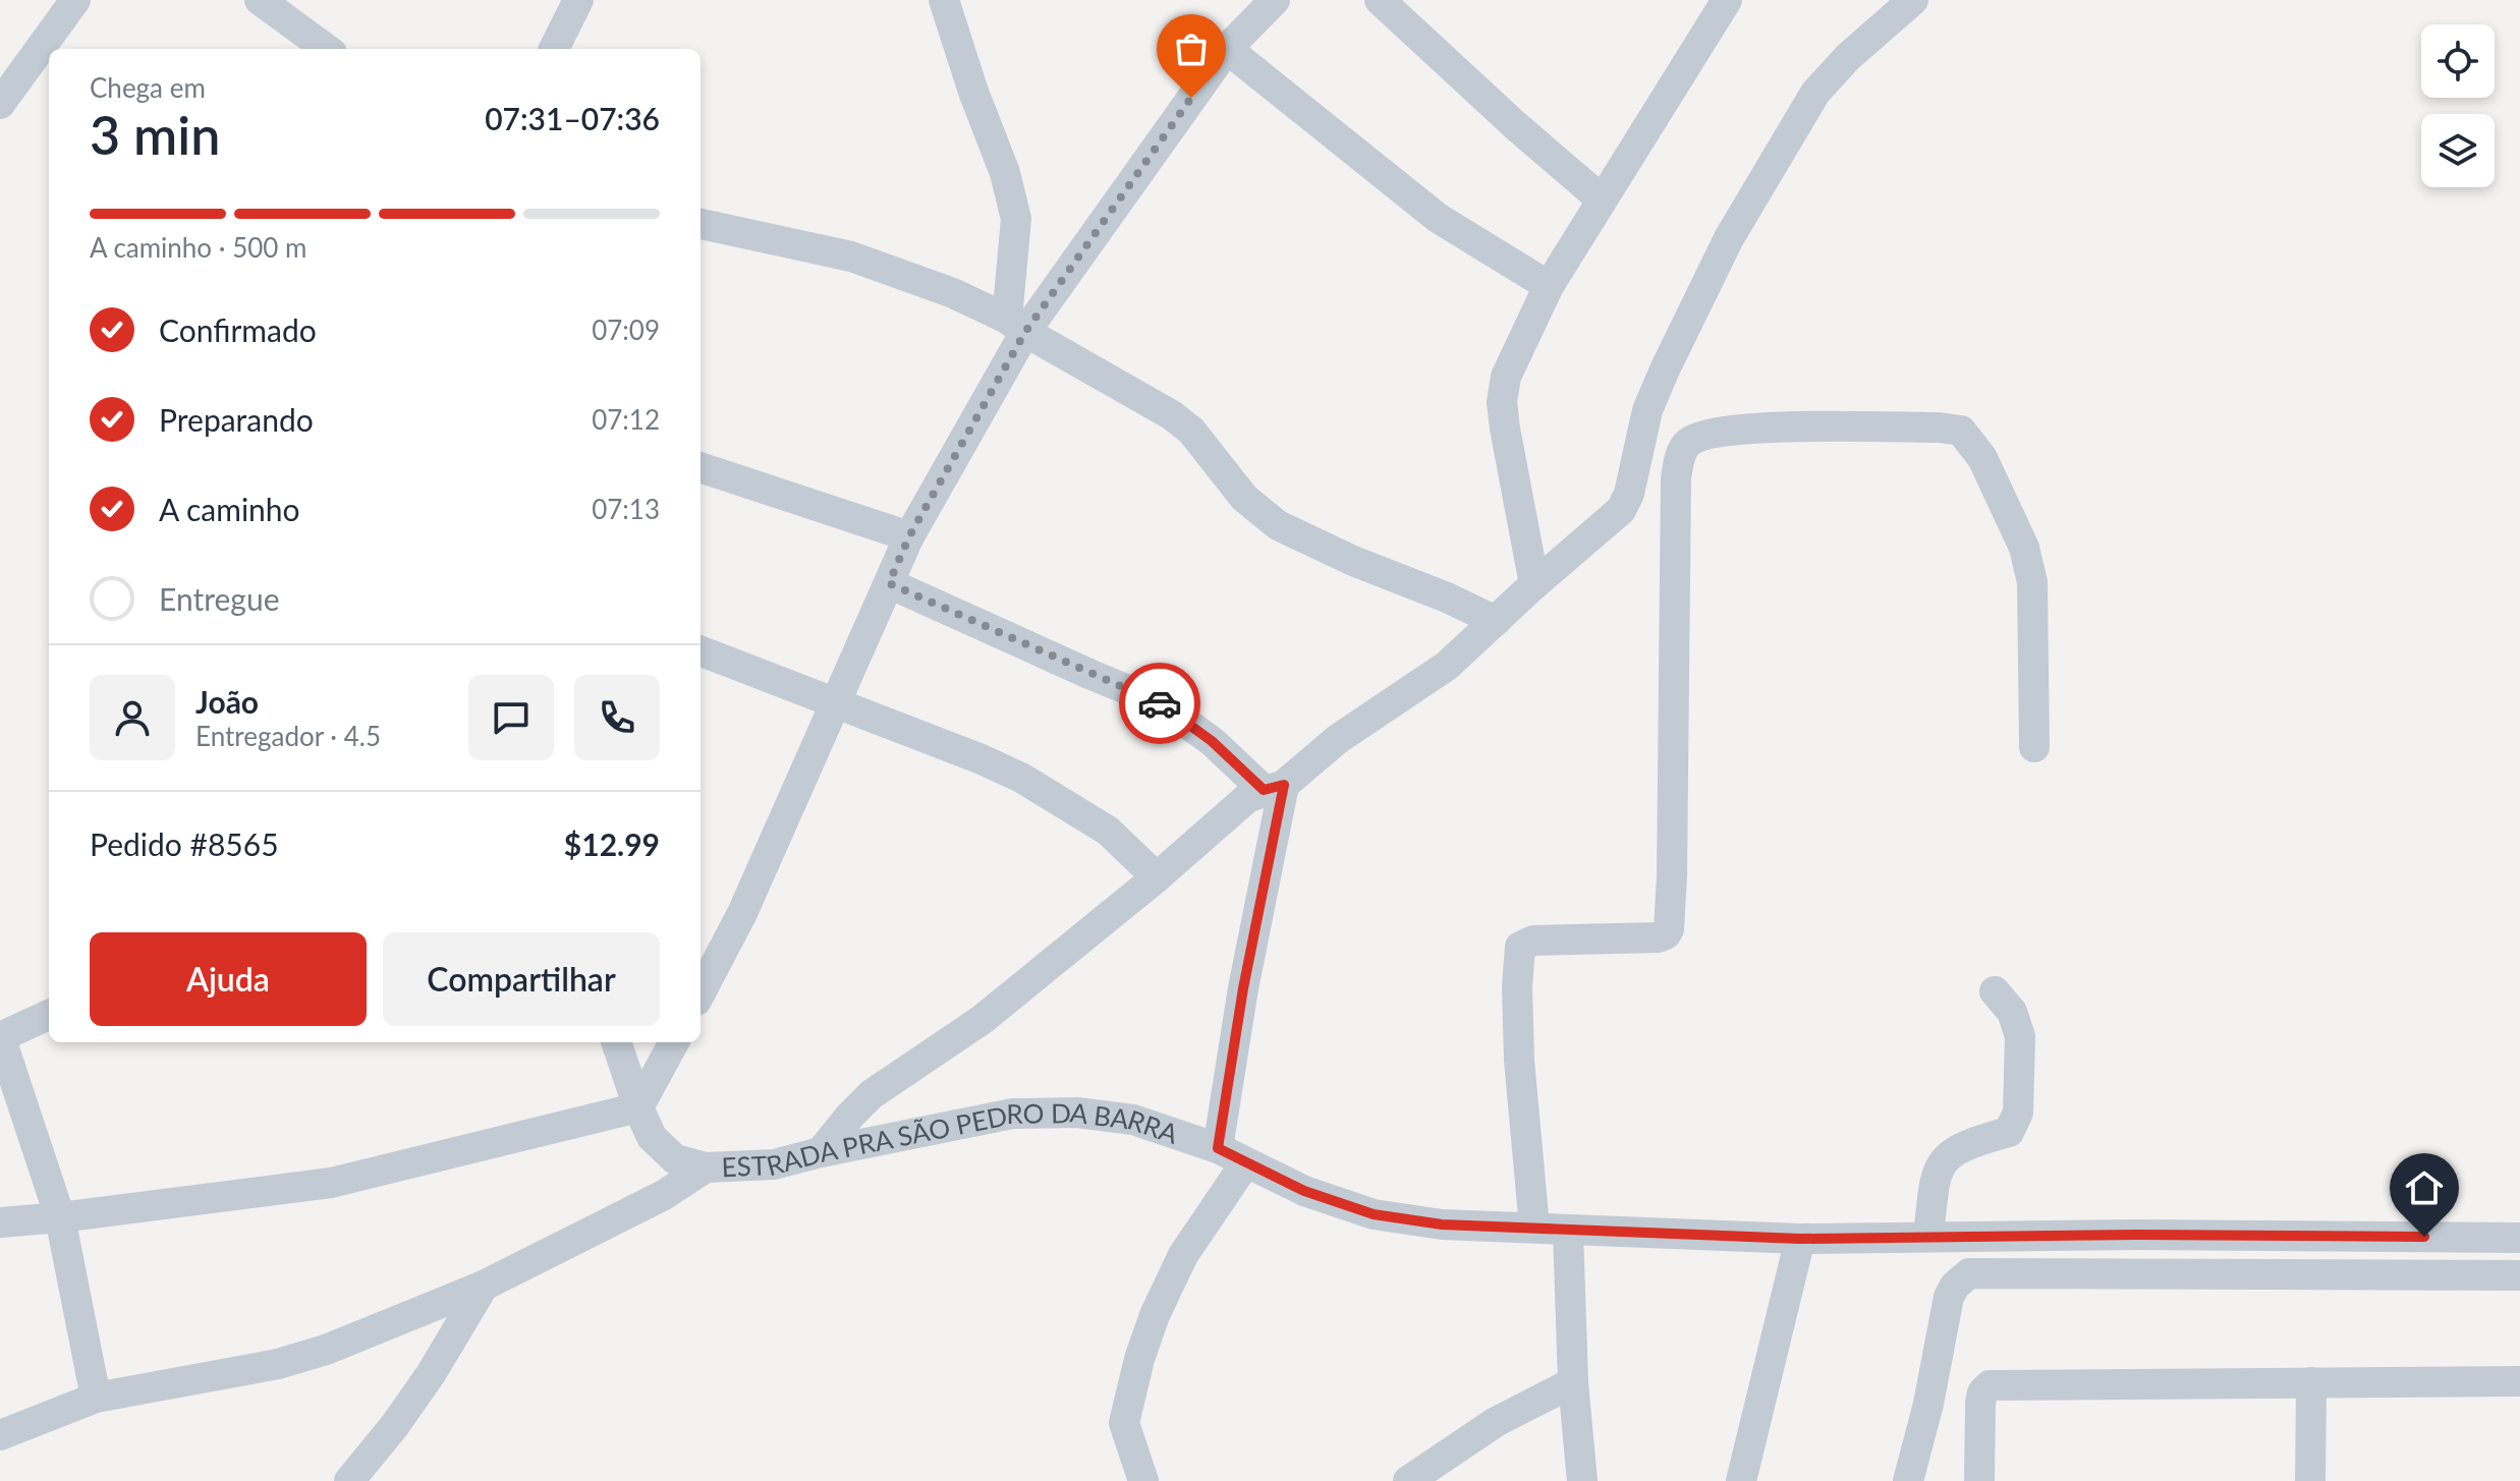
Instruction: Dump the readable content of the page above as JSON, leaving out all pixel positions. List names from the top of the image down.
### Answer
{
  "streets": {
    "street": ["ESTRADA PRA SÃO PEDRO DA BARRA"]
  },
  "page": {
    "heading": ["3 min", "Chega em", "07:31–07:36"],
    "panel": [
      "João",
      "Entregador · 4.5",
      "Pedido #8565",
      "$12.99"
    ],
    "bar": "A caminho · 500 m",
    "list": [
      ["Confirmado", "07:09"],
      ["Preparando", "07:12"],
      ["A caminho", "07:13"],
      "Entregue"
    ],
    "buttons": ["Ajuda", "Compartilhar"]
  }
}
